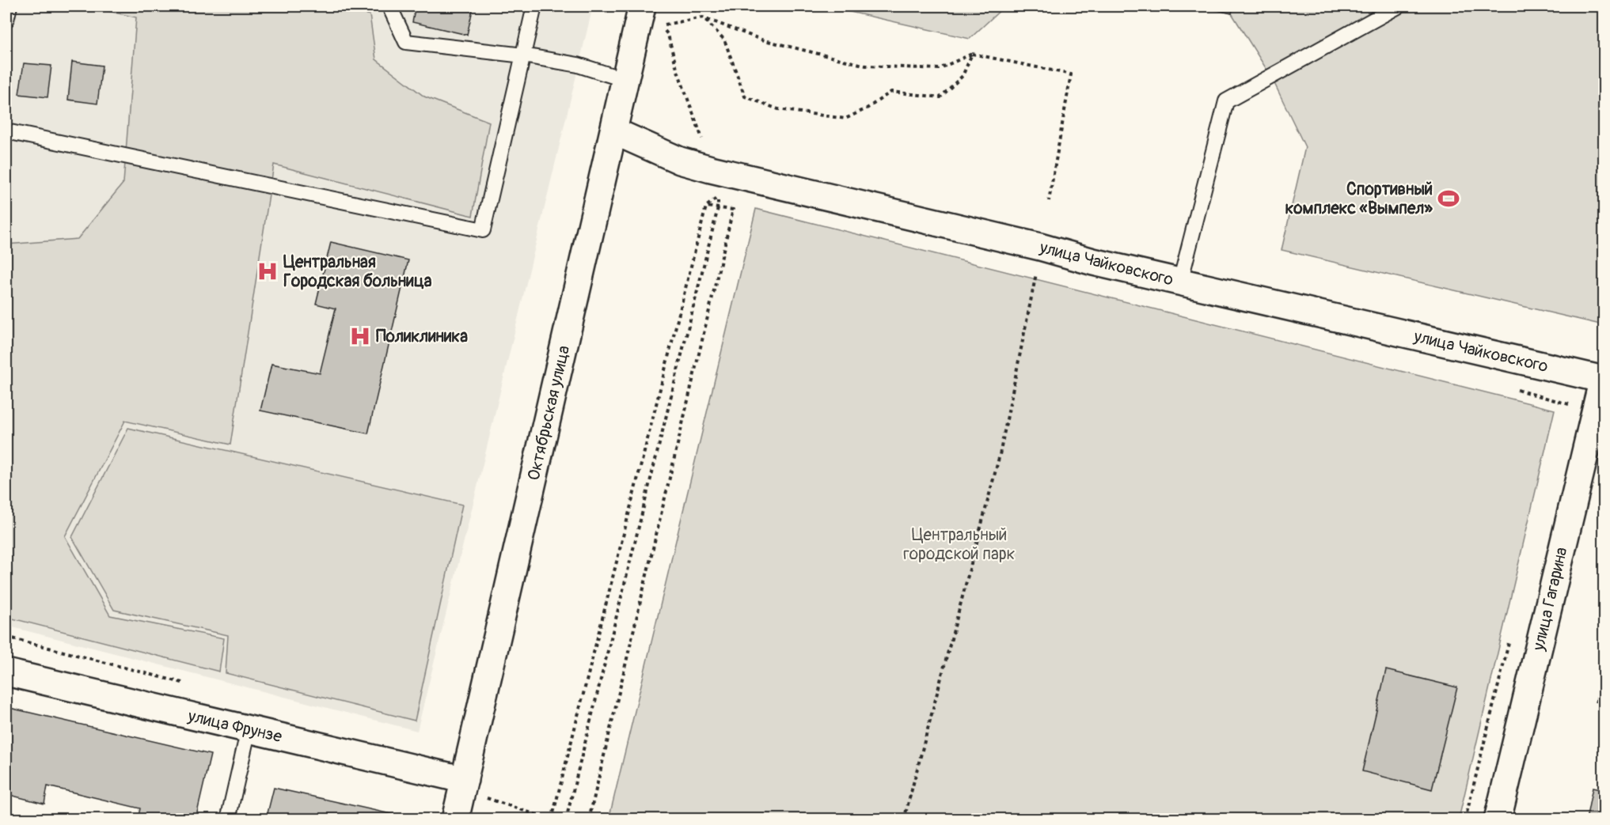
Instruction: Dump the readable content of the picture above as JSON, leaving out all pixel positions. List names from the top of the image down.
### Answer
{
  "streets": {
    "street": [
      "улица Чайковского",
      "Октябрьская улица",
      "улица Гагарина",
      "улица Фрунзе"
    ]
  },
  "crossings": [
    ["улица Чайковского", "Октябрьская улица"],
    ["улица Чайковского", "улица Гагарина"],
    ["Октябрьская улица", "улица Фрунзе"]
  ],
  "parks": ["Центральный городской парк"],
  "places": {
    "sports": ["Спортивный комплекс «Вымпел»"],
    "hospital": ["Центральная Городская больница", "Поликлиника"]
  }
}
